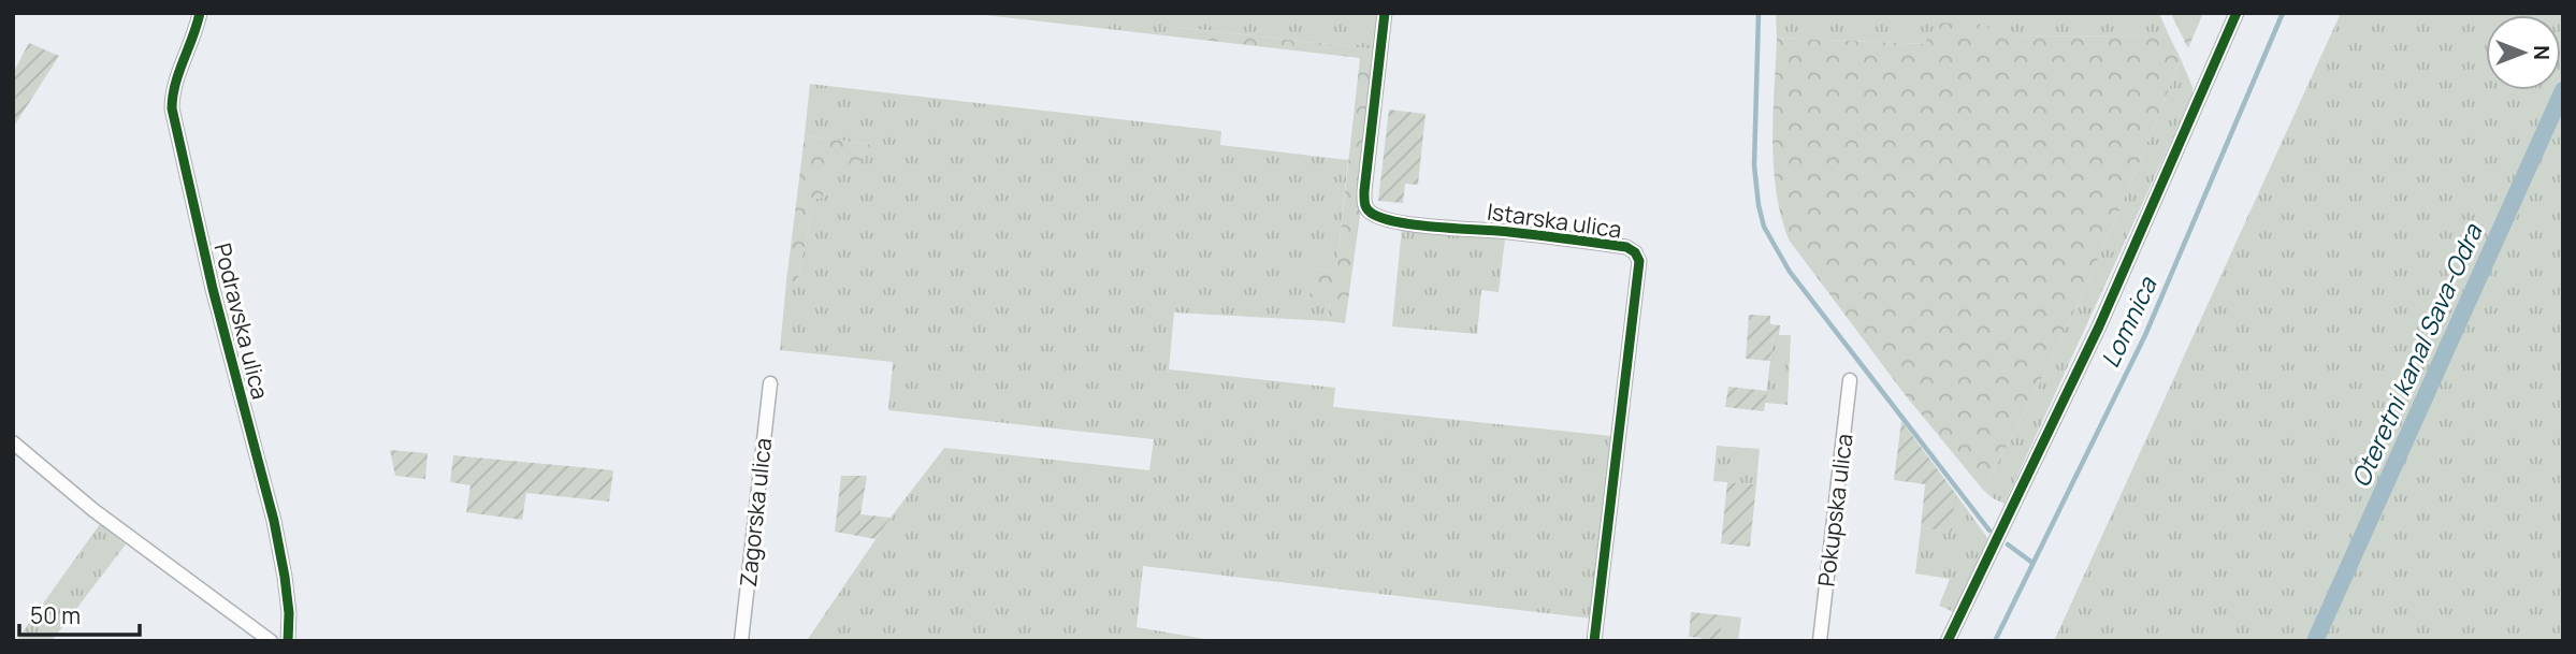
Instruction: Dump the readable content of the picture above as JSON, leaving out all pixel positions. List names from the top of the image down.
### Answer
{
  "streets": {
    "street": [
      "Istarska ulica",
      "Podravska ulica",
      "Pokupska ulica",
      "Zagorska ulica"
    ]
  },
  "water": ["Lomnica", "Oteretni kanal Sava-Odra"],
  "scale_bar": "50 m",
  "north": "right"
}
